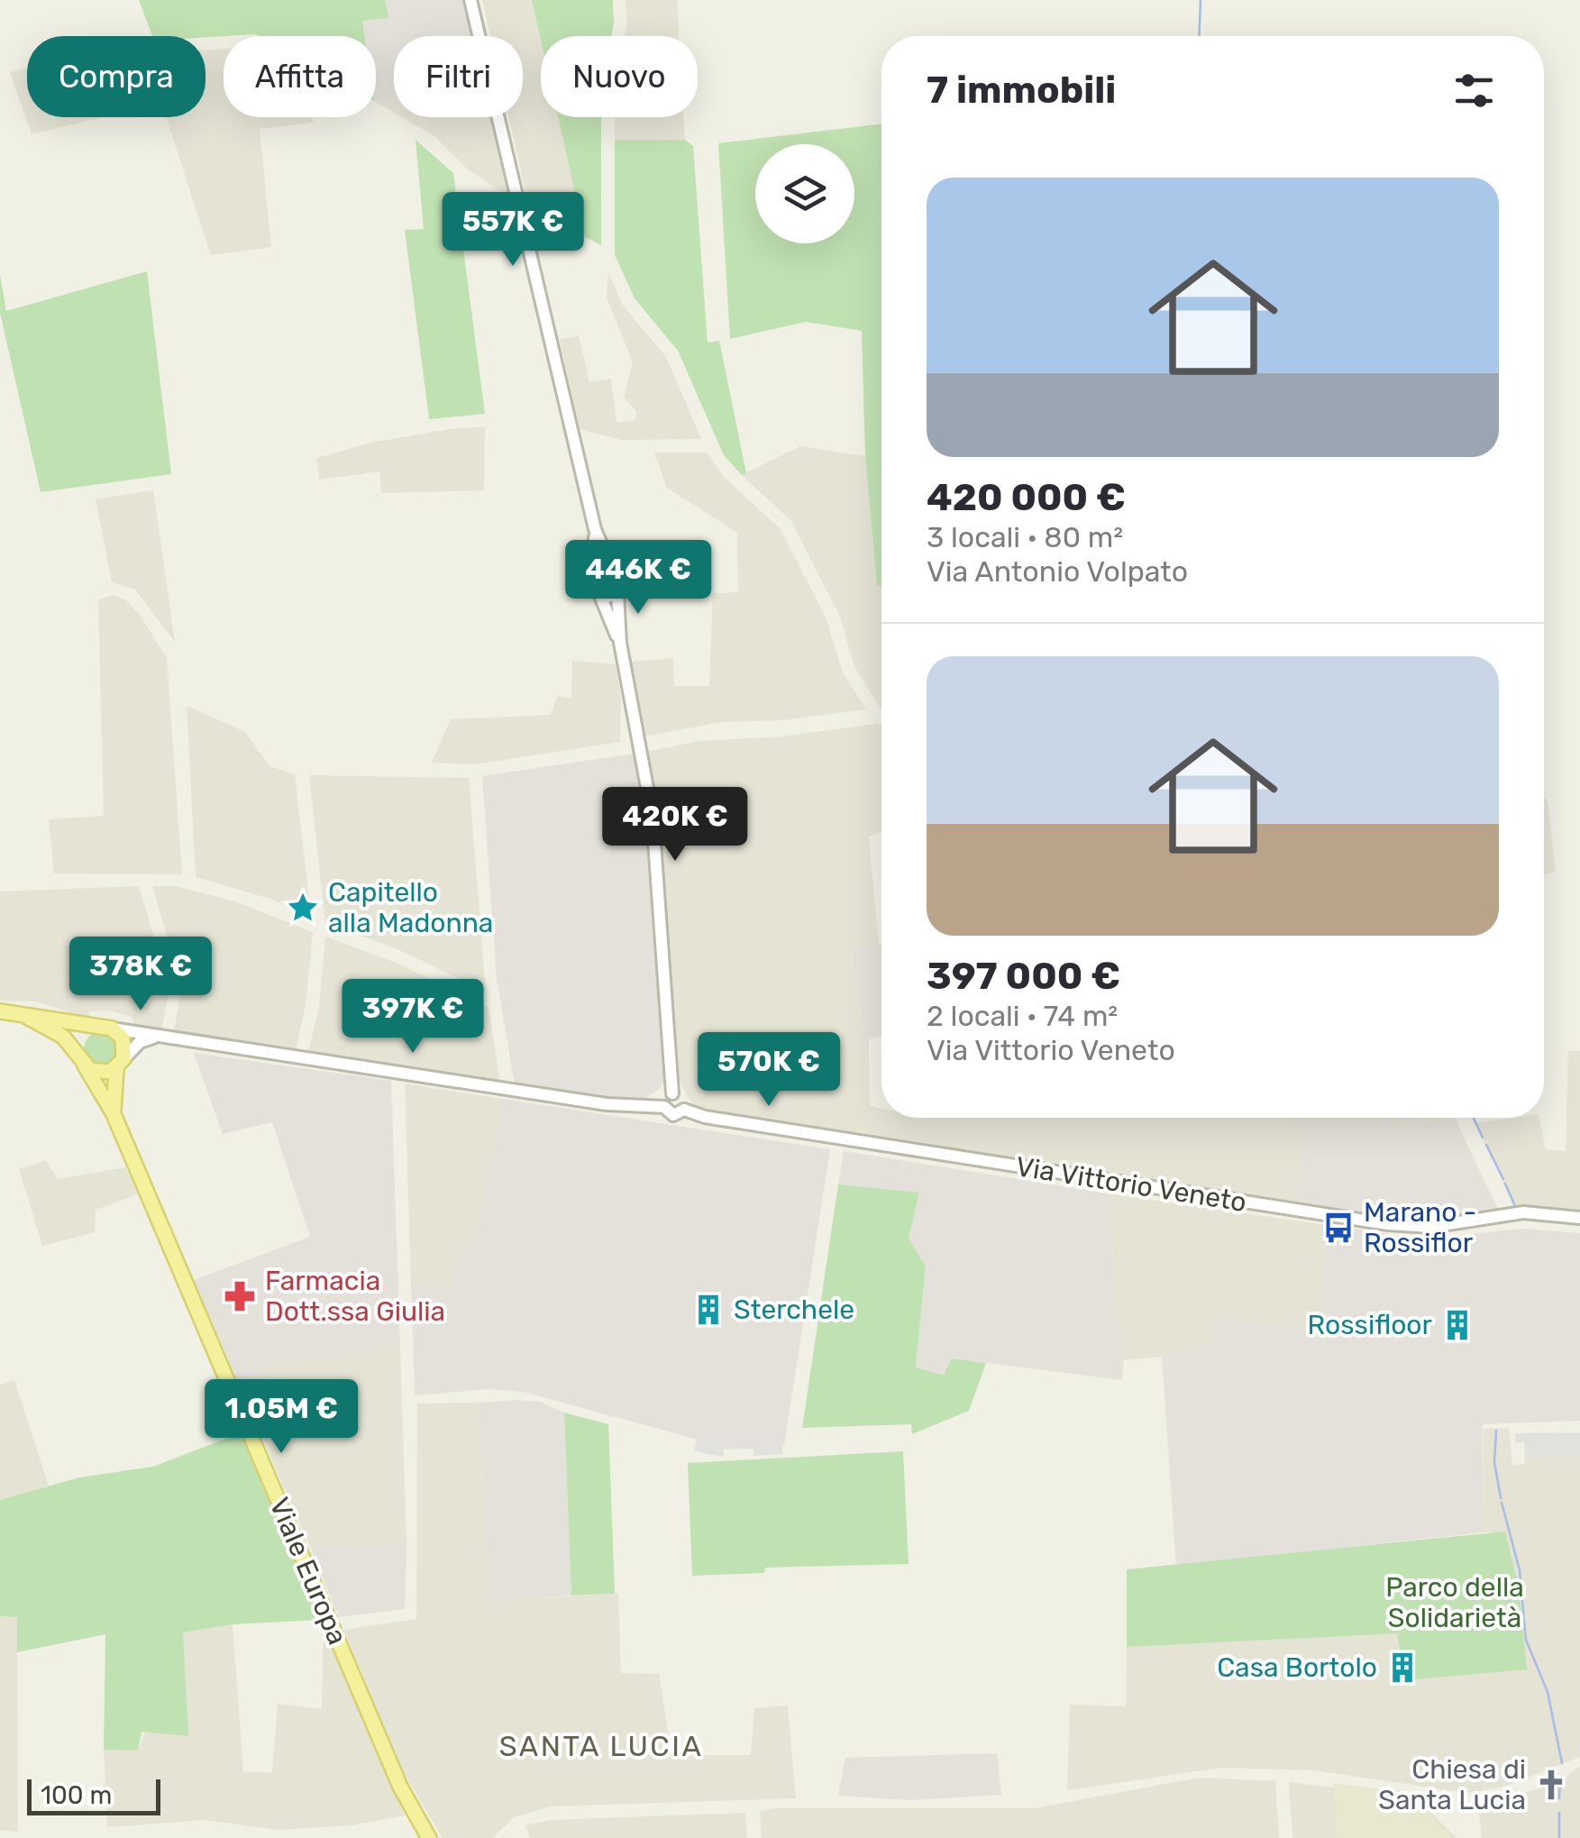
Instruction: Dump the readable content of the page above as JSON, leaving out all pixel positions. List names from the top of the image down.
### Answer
{
  "streets": {
    "main road": ["Via Vittorio Veneto", "Viale Europa"]
  },
  "crossings": [
    ["Via Vittorio Veneto", "Viale Europa"]
  ],
  "districts": ["SANTA LUCIA"],
  "parks": ["Parco della Solidarietà"],
  "places": {
    "place": ["Capitello alla Madonna"],
    "bus stop": ["Marano - Rossiflor"],
    "pharmacy": ["Farmacia Dott.ssa Giulia"],
    "building": ["Sterchele", "Rossifloor", "Casa Bortolo"],
    "church": ["Chiesa di Santa Lucia"]
  },
  "scale_bar": "100 m",
  "page": {
    "chip": [
      "Compra",
      "Affitta",
      "Filtri",
      "Nuovo"
    ],
    "heading": "7 immobili",
    "list": [
      {
        "name": "420 000 €",
        "note": "3 locali · 80 m² · Via Antonio Volpato"
      },
      {
        "name": "397 000 €",
        "note": "2 locali · 74 m² · Via Vittorio Veneto"
      }
    ],
    "price": [
      "557K €",
      "446K €",
      "420K €",
      "378K €",
      "397K €",
      "570K €",
      "1.05M €"
    ],
    "scale": "100 m"
  }
}
